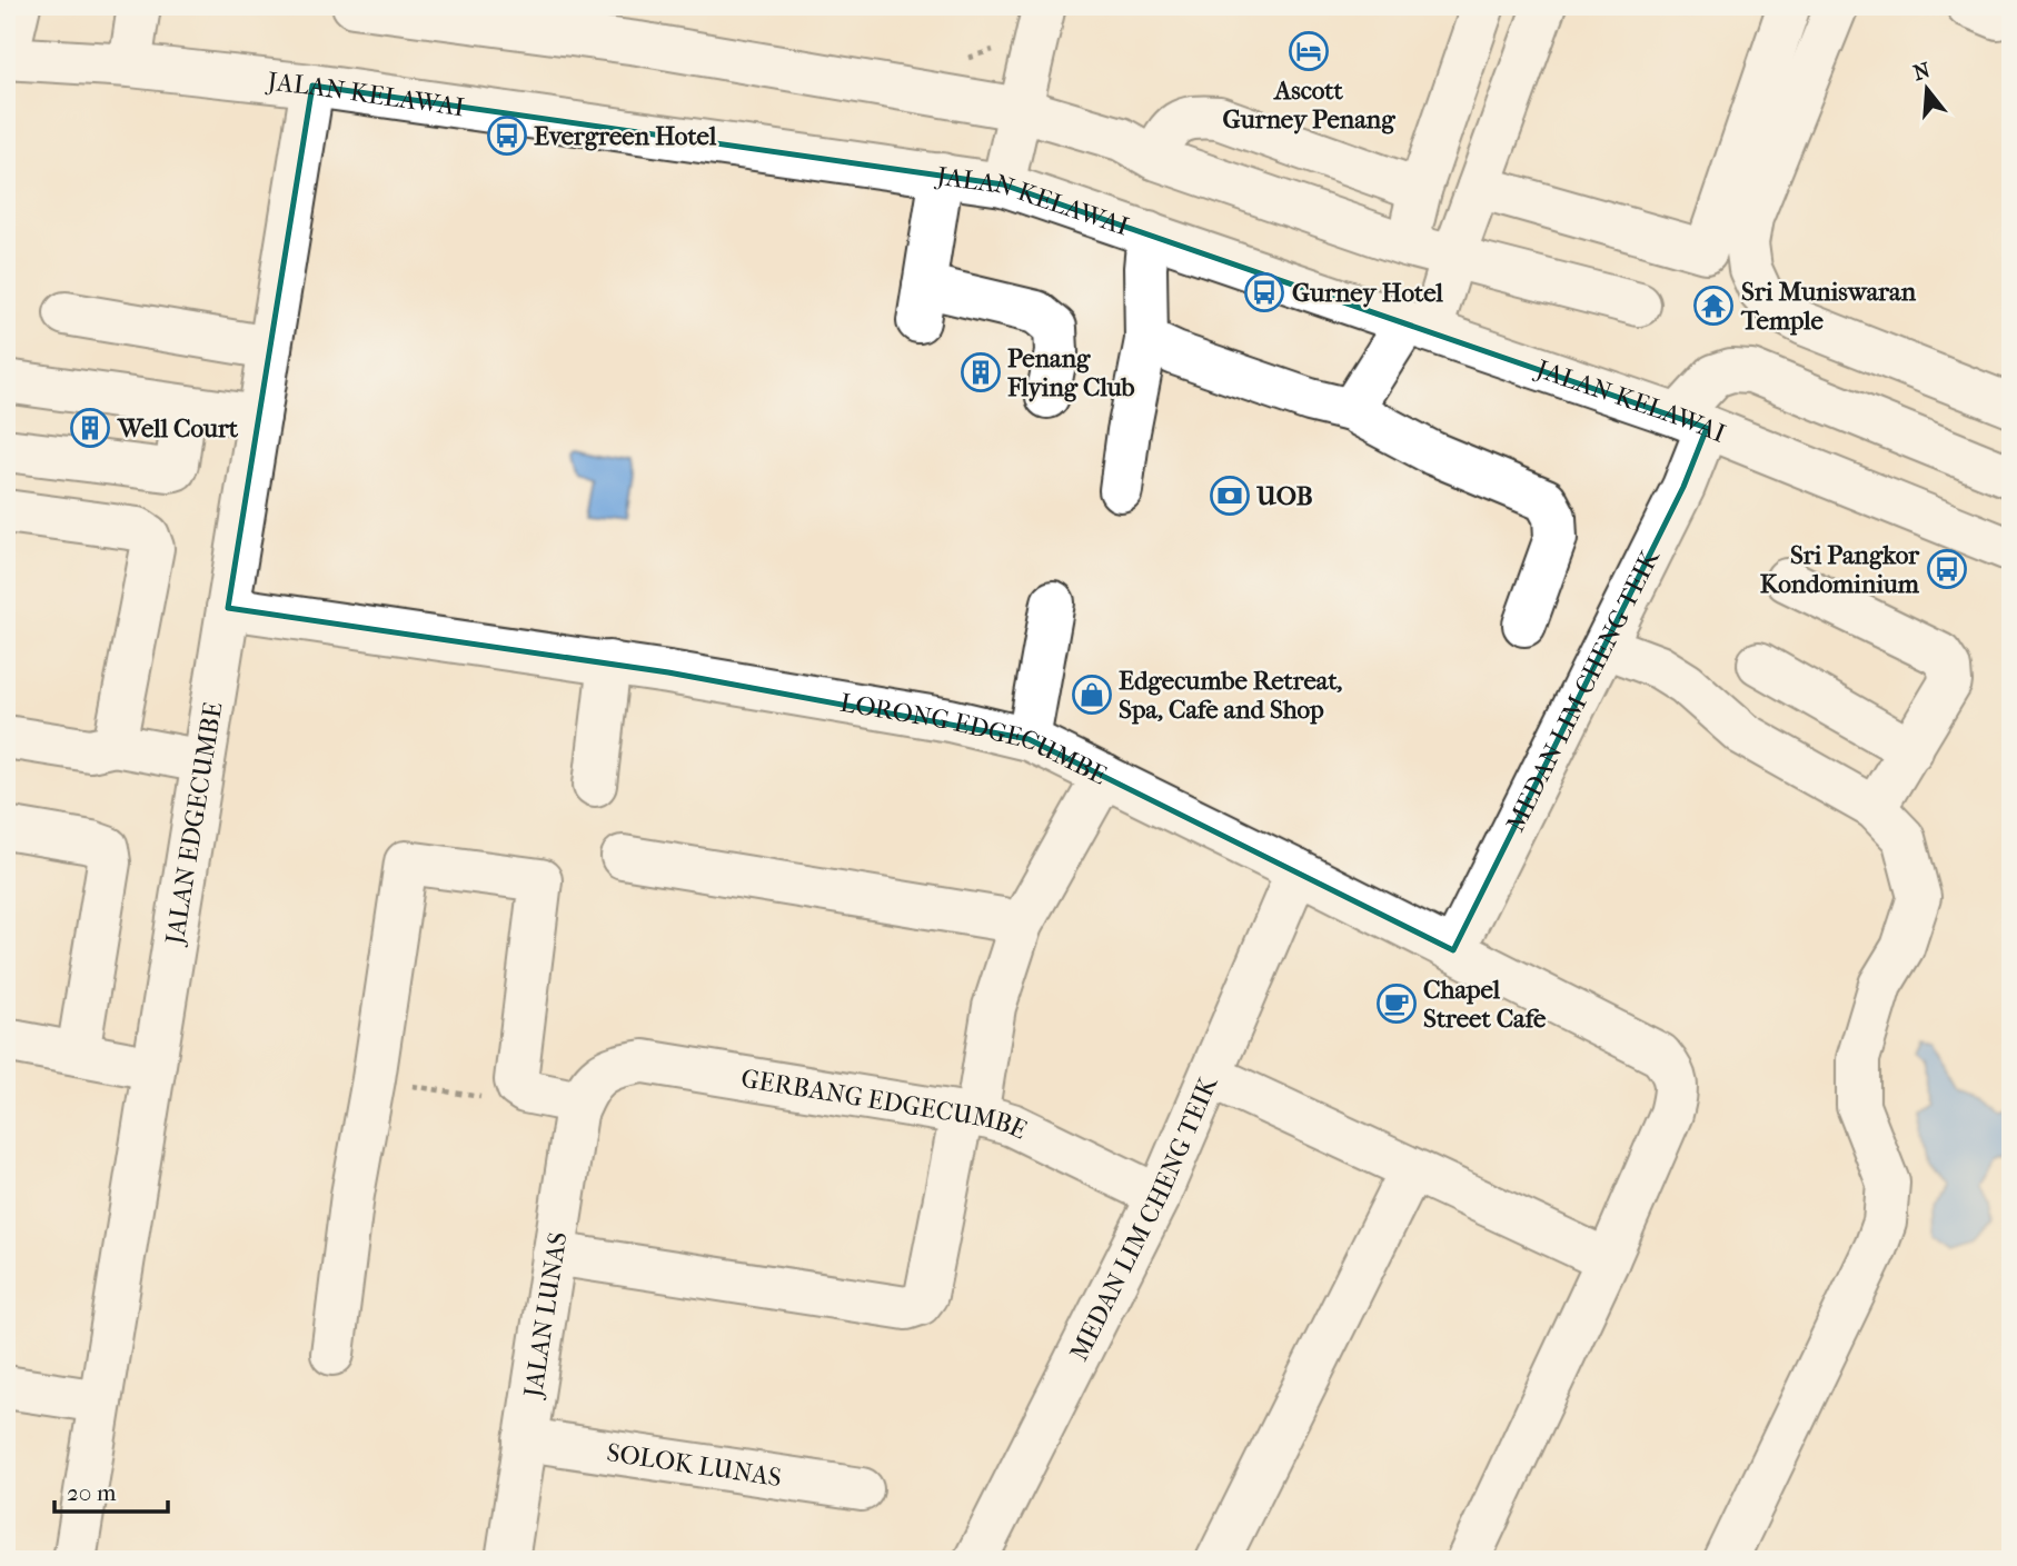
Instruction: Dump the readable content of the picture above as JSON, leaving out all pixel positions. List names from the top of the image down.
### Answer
{
  "streets": {
    "street": [
      "JALAN KELAWAI",
      "MEDAN LIM CHENG TEIK",
      "LORONG EDGECUMBE",
      "JALAN EDGECUMBE",
      "GERBANG EDGECUMBE",
      "JALAN LUNAS",
      "SOLOK LUNAS"
    ]
  },
  "crossings": [
    ["JALAN KELAWAI", "MEDAN LIM CHENG TEIK"],
    ["JALAN KELAWAI", "JALAN EDGECUMBE"],
    ["MEDAN LIM CHENG TEIK", "LORONG EDGECUMBE"],
    ["MEDAN LIM CHENG TEIK", "GERBANG EDGECUMBE"],
    ["LORONG EDGECUMBE", "JALAN EDGECUMBE"],
    ["GERBANG EDGECUMBE", "JALAN LUNAS"],
    ["JALAN LUNAS", "SOLOK LUNAS"]
  ],
  "places": {
    "hotel": ["Ascott Gurney Penang"],
    "bus stop": ["Evergreen Hotel", "Gurney Hotel", "Sri Pangkor Kondominium"],
    "temple": ["Sri Muniswaran Temple"],
    "building": ["Penang Flying Club", "Well Court"],
    "bank": ["UOB"],
    "shop": ["Edgecumbe Retreat, Spa, Cafe and Shop"],
    "cafe": ["Chapel Street Cafe"]
  },
  "scale_bar": "20 m",
  "north": "top"
}
